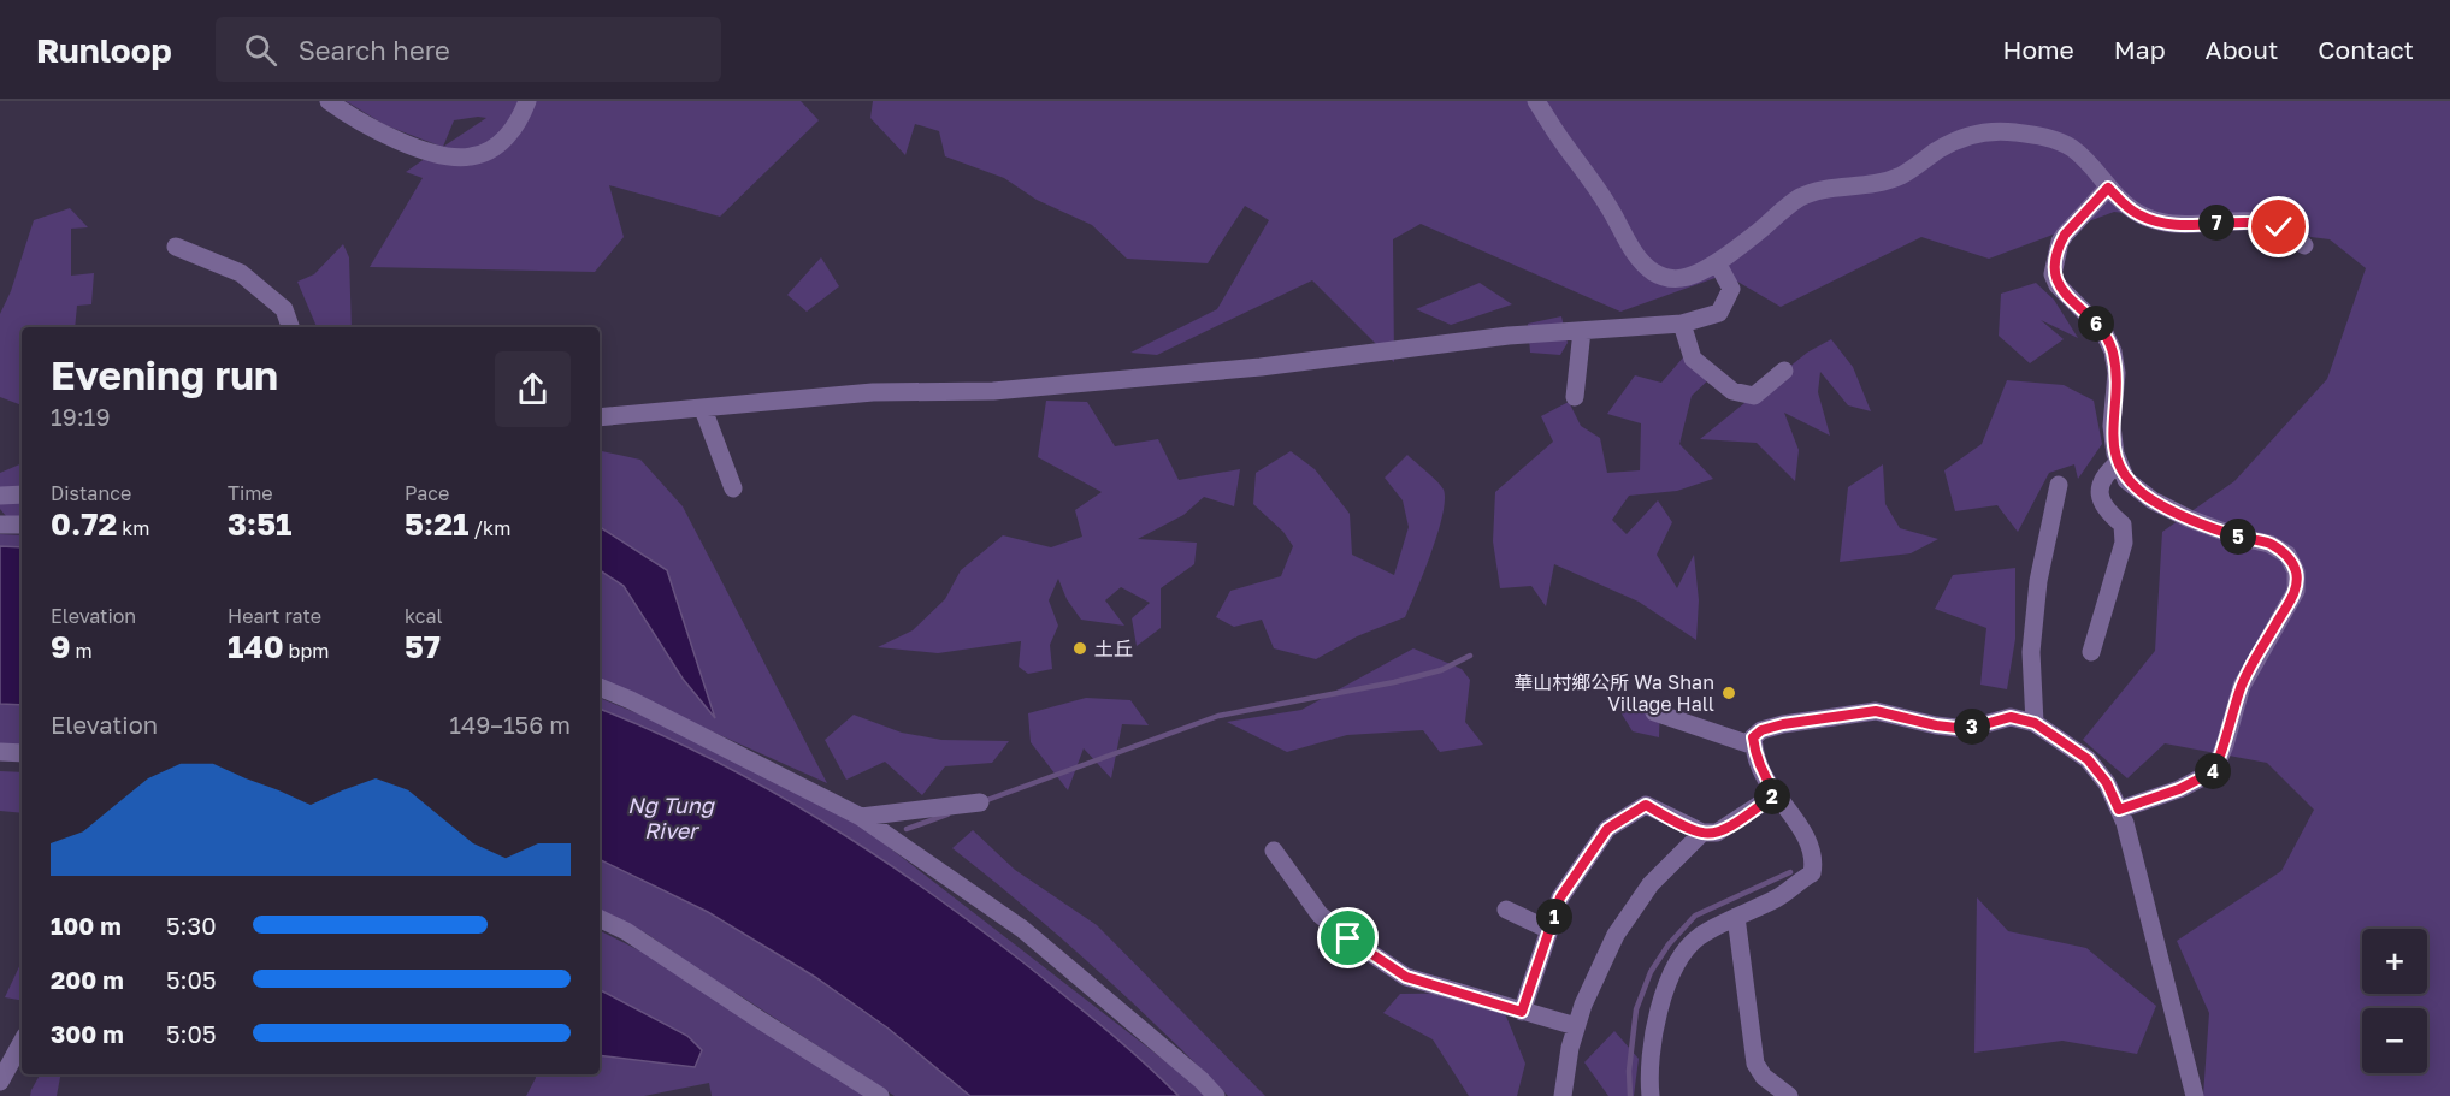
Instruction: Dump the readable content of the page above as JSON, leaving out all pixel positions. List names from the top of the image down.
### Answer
{
  "water": ["Ng Tung River"],
  "places": ["土丘", "華山村鄉公所 Wa Shan Village Hall"],
  "page": {
    "header": "Runloop",
    "search": "Search here",
    "nav": [
      "Home",
      "Map",
      "About",
      "Contact"
    ],
    "pins": [
      "7",
      "6",
      "5",
      "3",
      "4",
      "2",
      "1"
    ],
    "heading": ["Evening run", "19:19"],
    "stats": [
      ["Distance", "0.72 km"],
      ["Time", "3:51"],
      ["Pace", "5:21 /km"],
      ["Elevation", "9 m"],
      ["Heart rate", "140 bpm"],
      ["kcal", "57"]
    ],
    "chart": ["Elevation", "149–156 m"],
    "list": [
      {
        "name": "100 m",
        "note": "5:30"
      },
      {
        "name": "200 m",
        "note": "5:05"
      },
      {
        "name": "300 m",
        "note": "5:05"
      }
    ],
    "map_buttons": ["+", "−"]
  }
}
